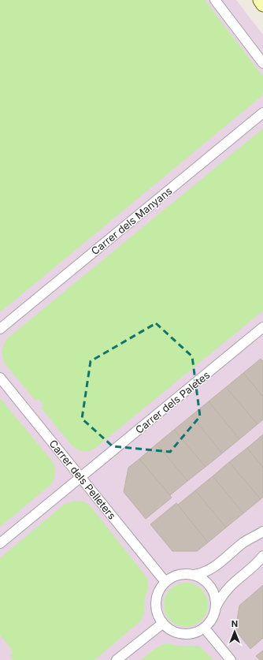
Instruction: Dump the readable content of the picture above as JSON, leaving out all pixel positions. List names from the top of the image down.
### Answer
{
  "streets": {
    "street": ["Carrer dels Manyans", "Carrer dels Paletes", "Carrer dels Pelleters"]
  },
  "crossings": [
    ["Carrer dels Paletes", "Carrer dels Pelleters"]
  ],
  "north": "top"
}
